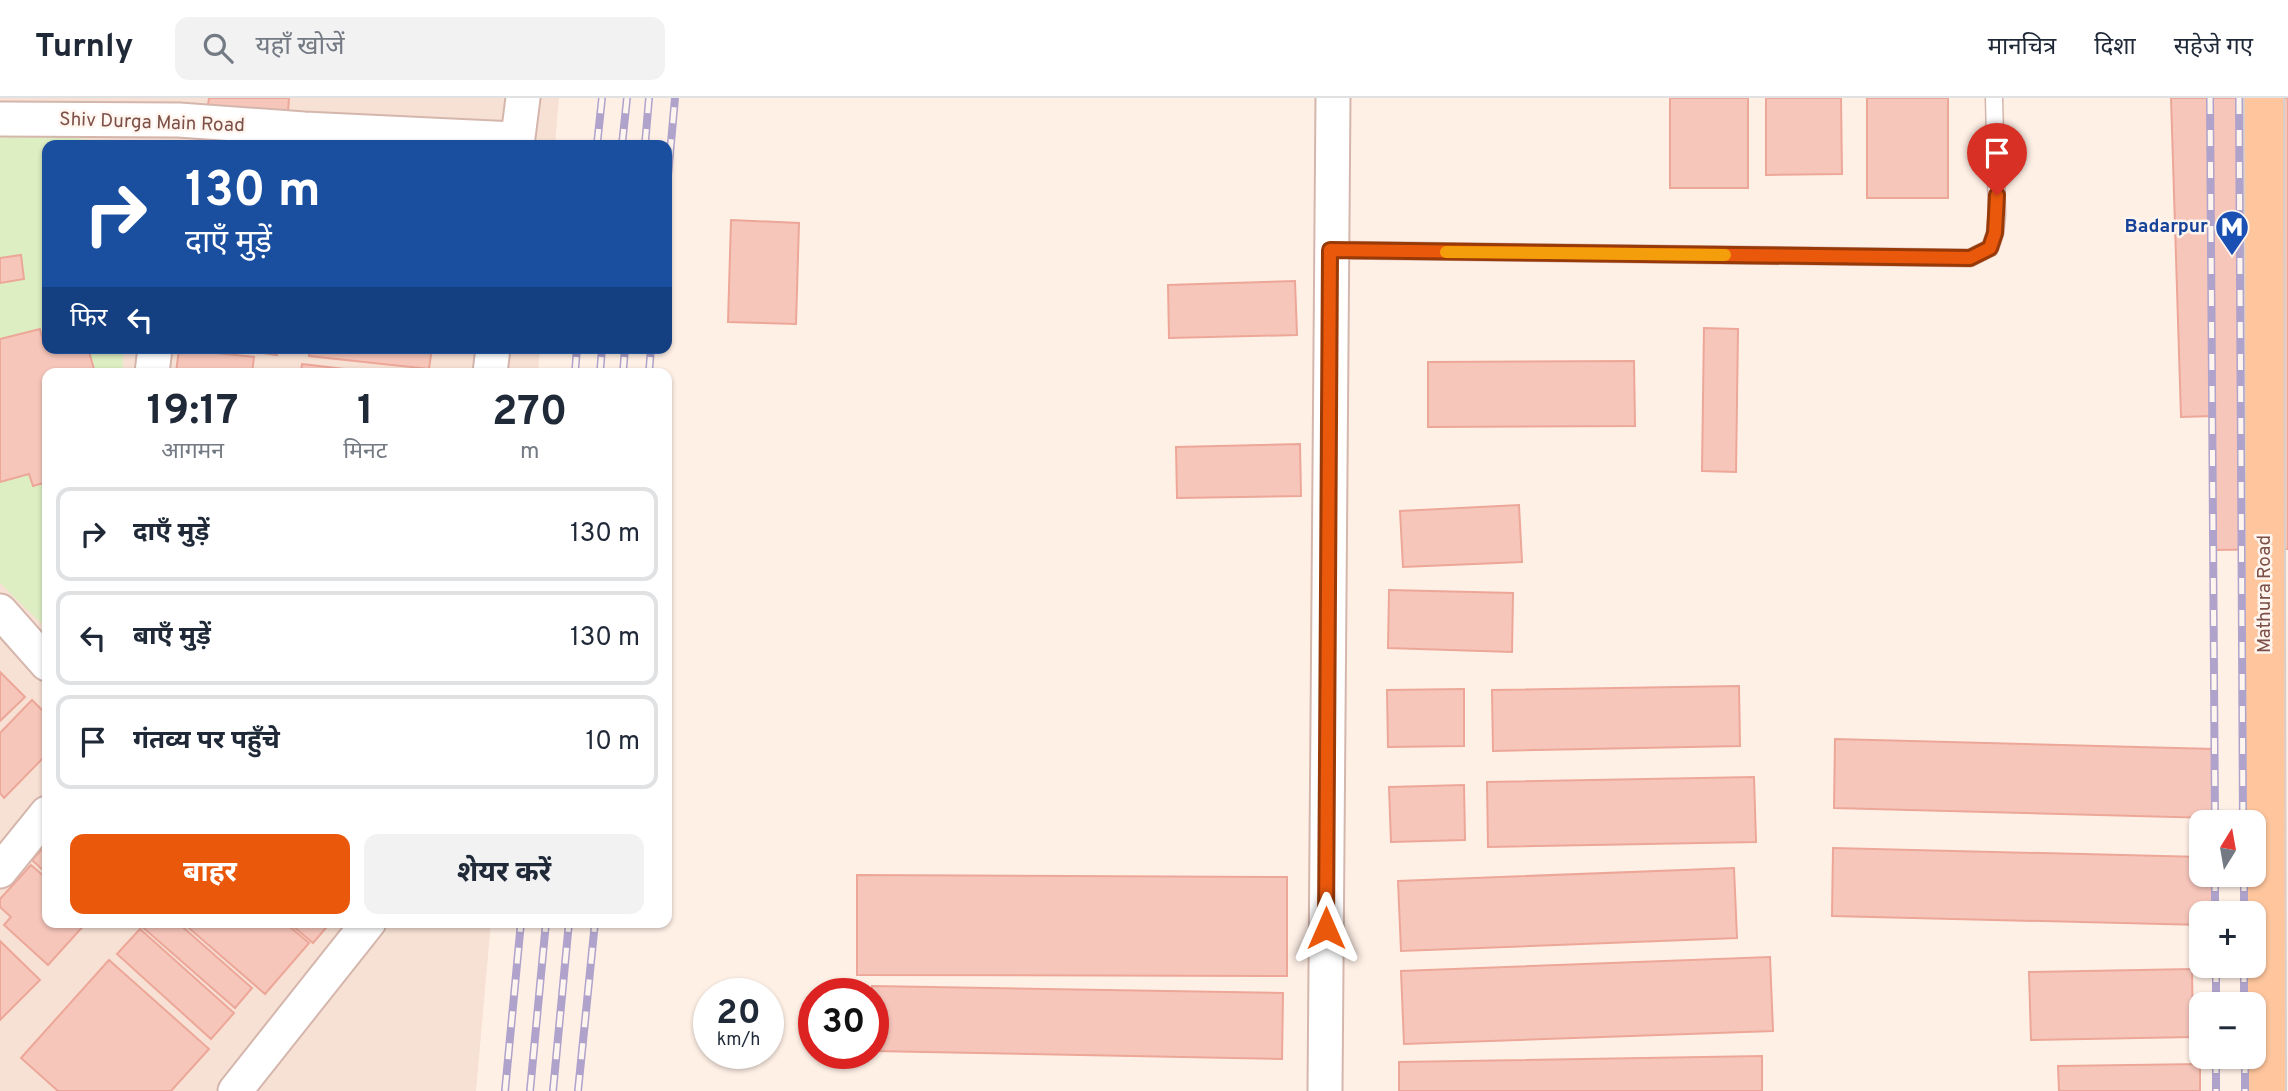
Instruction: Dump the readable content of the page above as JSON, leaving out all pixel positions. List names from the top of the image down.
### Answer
{
  "streets": {
    "main road": ["Mathura Road"],
    "street": ["Shiv Durga Main Road"]
  },
  "places": {
    "metro station": ["Badarpur"]
  },
  "north": "top",
  "page": {
    "header": "Turnly",
    "search": "यहाँ खोजें",
    "nav": ["मानचित्र", "दिशा", "सहेजे गए"],
    "turn": ["130 m", "दाएँ मुड़ें"],
    "then": "फिर",
    "eta": [
      "19:17",
      "आगमन",
      "1",
      "मिनट",
      "270",
      "m"
    ],
    "list": [
      {
        "name": "दाएँ मुड़ें",
        "value": "130 m"
      },
      {
        "name": "बाएँ मुड़ें",
        "value": "130 m"
      },
      {
        "name": "गंतव्य पर पहुँचे",
        "value": "10 m"
      }
    ],
    "map_buttons": ["+", "−"],
    "buttons": ["बाहर", "शेयर करें"],
    "speed": "20 km/h",
    "limit": "30"
  }
}
